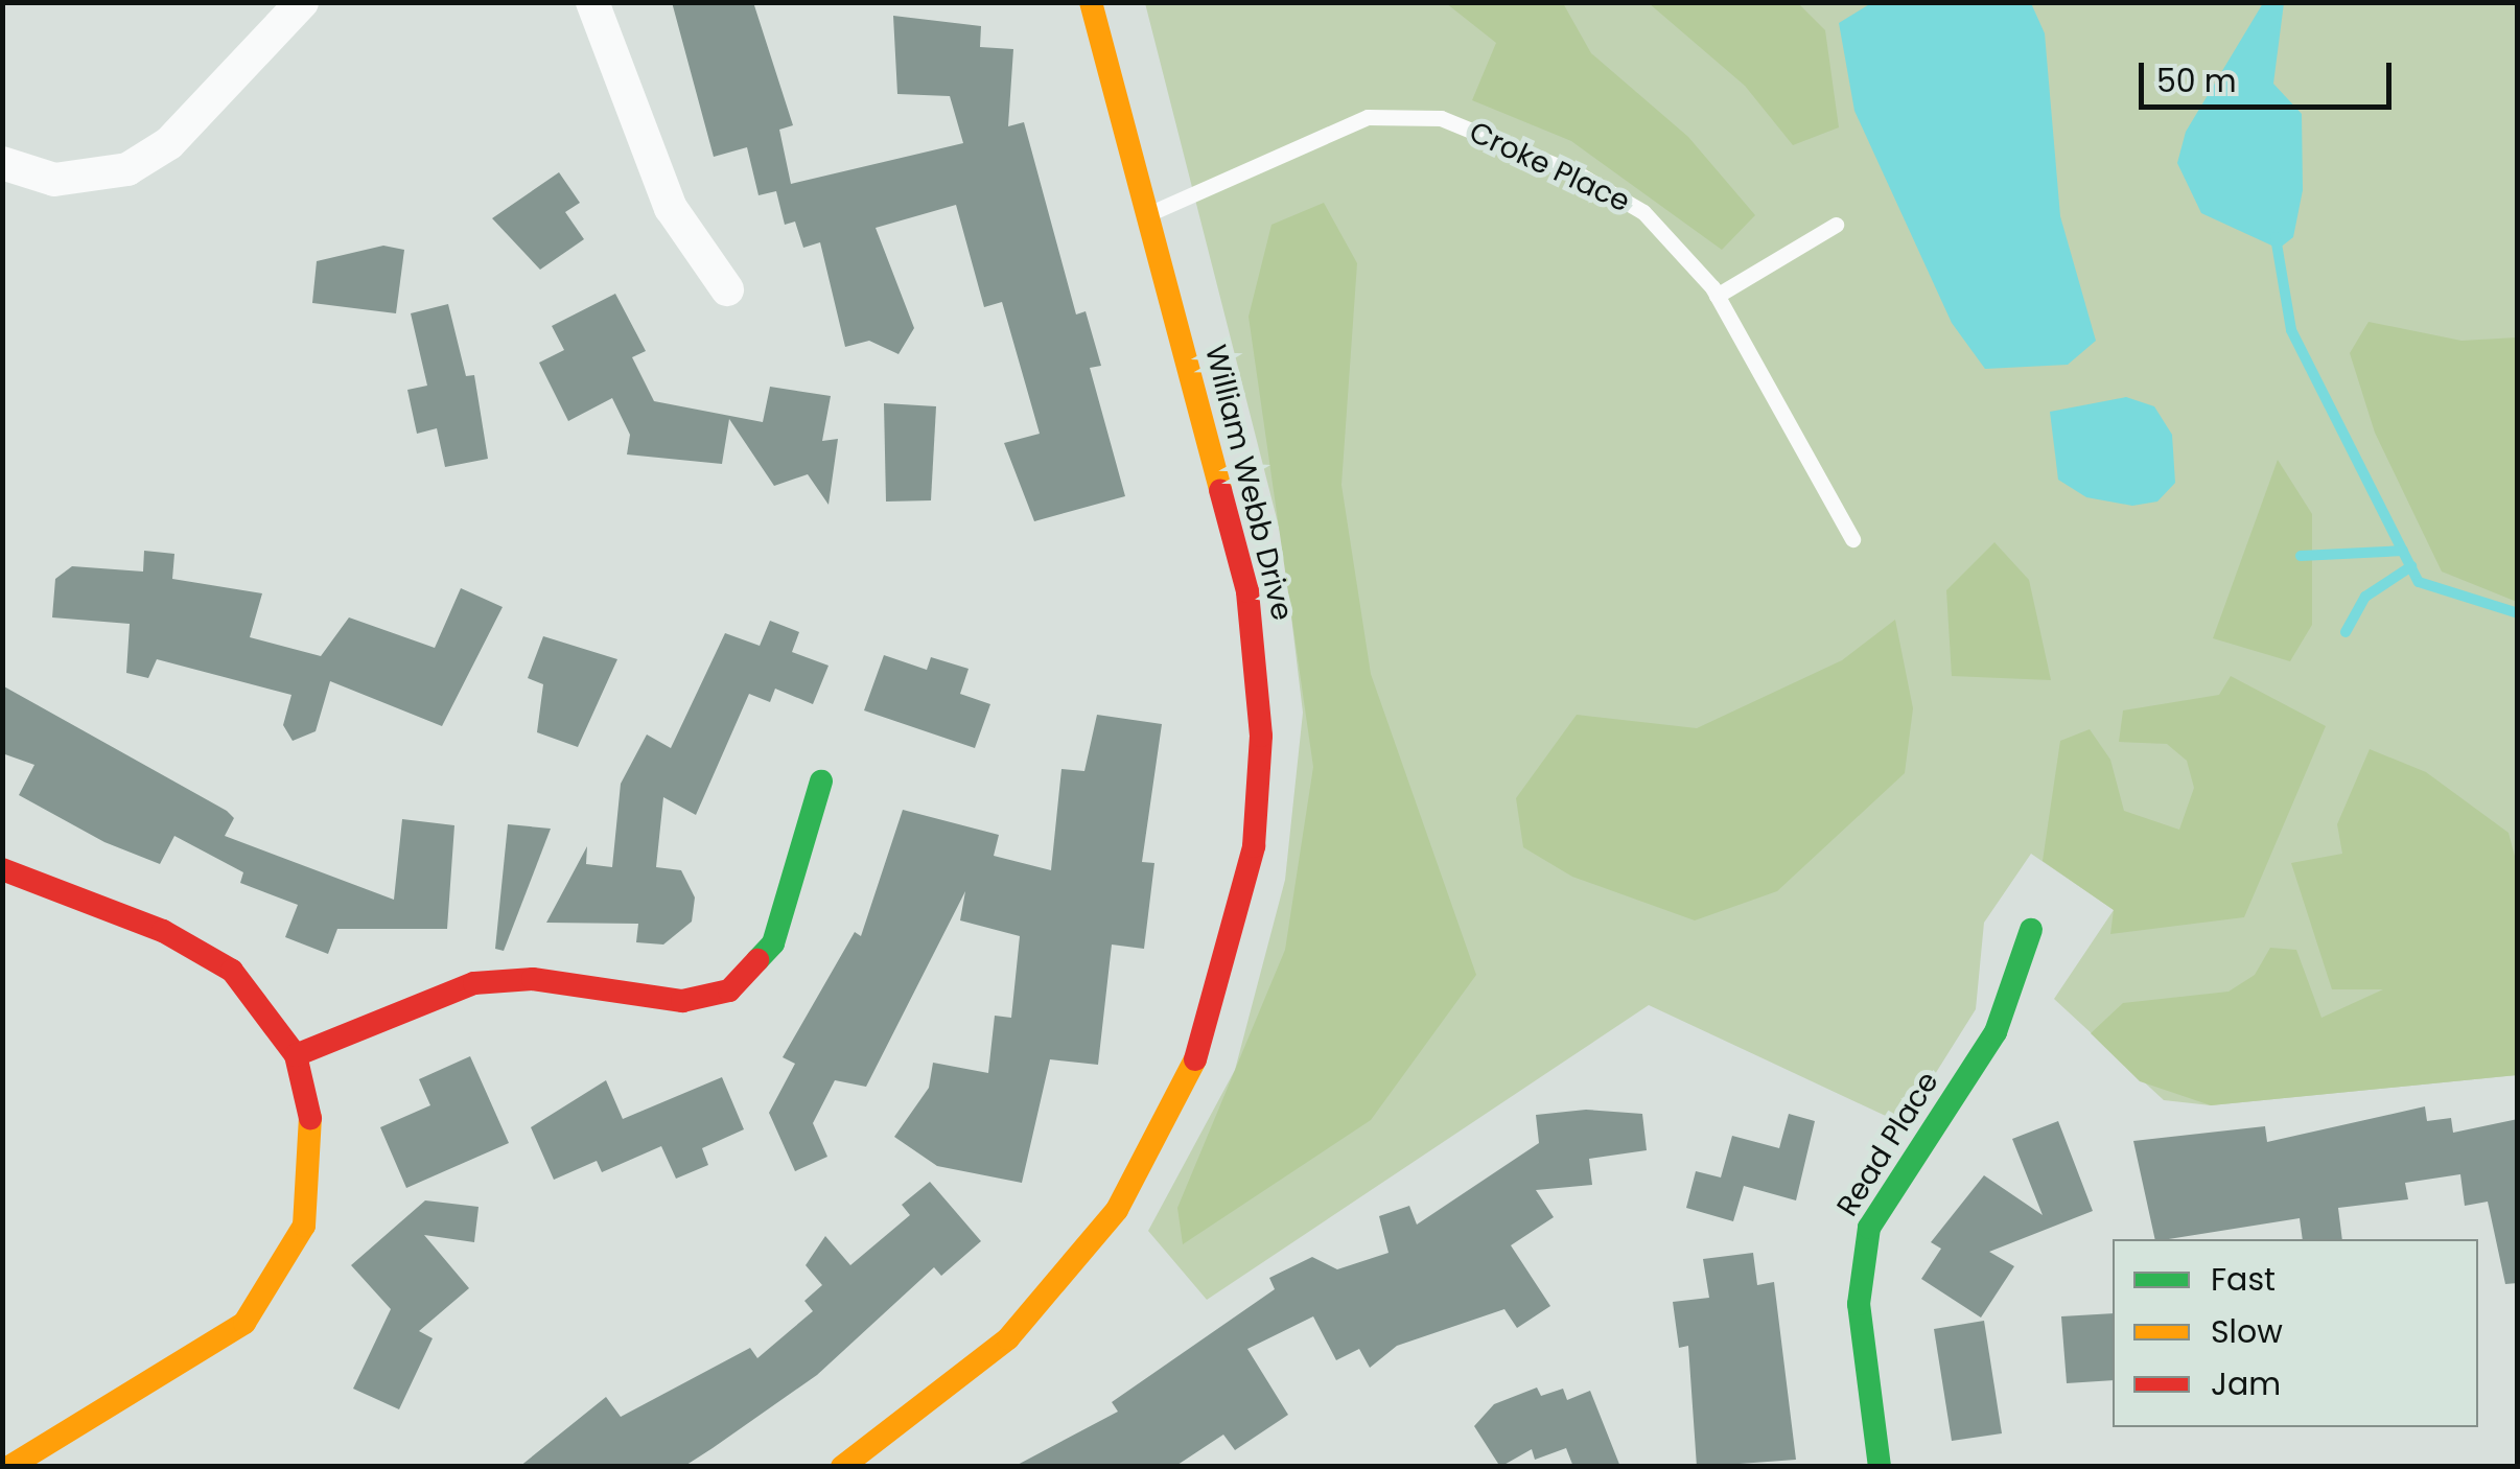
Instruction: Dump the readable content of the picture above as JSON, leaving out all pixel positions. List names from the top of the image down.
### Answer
{
  "streets": {
    "street": ["William Webb Drive", "Read Place"],
    "lane": ["Croke Place"]
  },
  "crossings": [
    ["Croke Place", "William Webb Drive"]
  ],
  "legend": ["Fast", "Slow", "Jam"],
  "scale_bar": "50 m"
}
